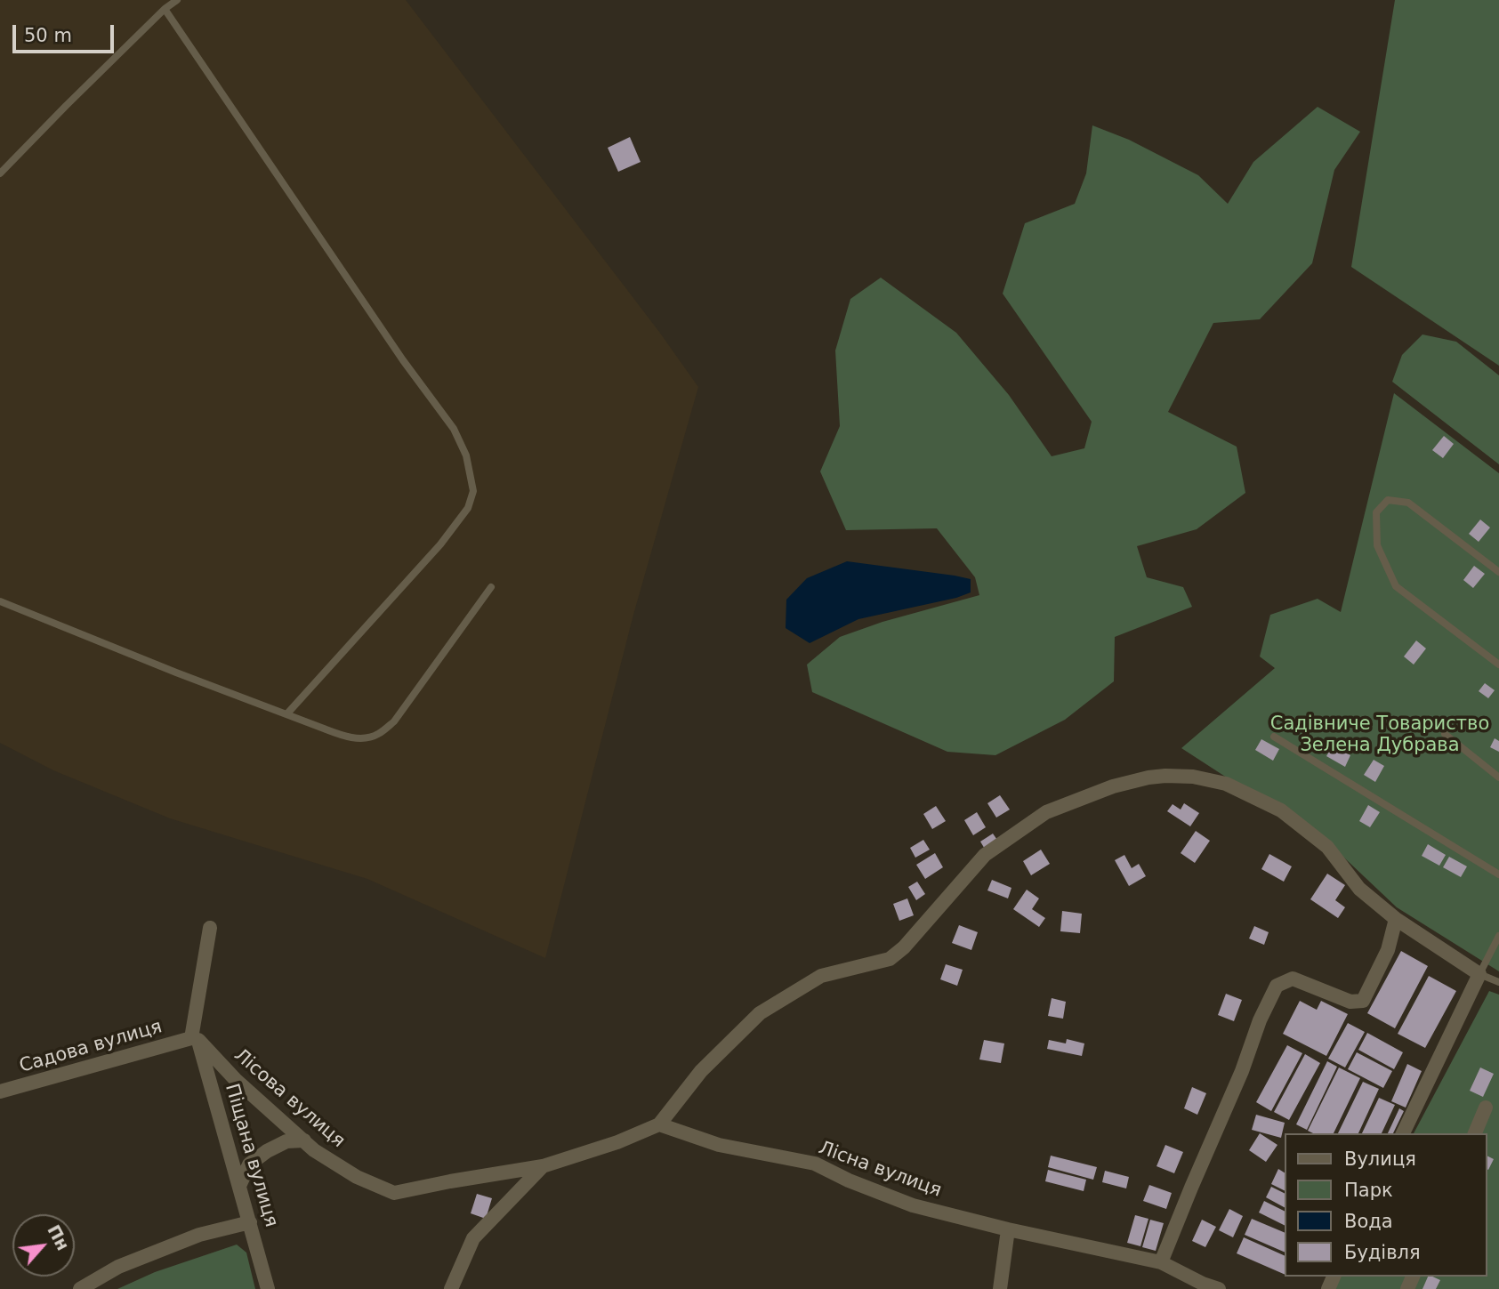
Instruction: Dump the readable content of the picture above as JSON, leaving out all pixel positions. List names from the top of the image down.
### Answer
{
  "streets": {
    "street": [
      "Садова вулиця",
      "Лісова вулиця",
      "Піщана вулиця",
      "Лісна вулиця"
    ]
  },
  "crossings": [
    ["Садова вулиця", "Лісова вулиця"],
    ["Садова вулиця", "Піщана вулиця"],
    ["Лісова вулиця", "Піщана вулиця"],
    ["Лісова вулиця", "Лісна вулиця"]
  ],
  "parks": ["Садівниче Товариство Зелена Дубрава"],
  "legend": [
    "Вулиця",
    "Парк",
    "Вода",
    "Будівля"
  ],
  "scale_bar": "50 m",
  "north": "top right"
}
